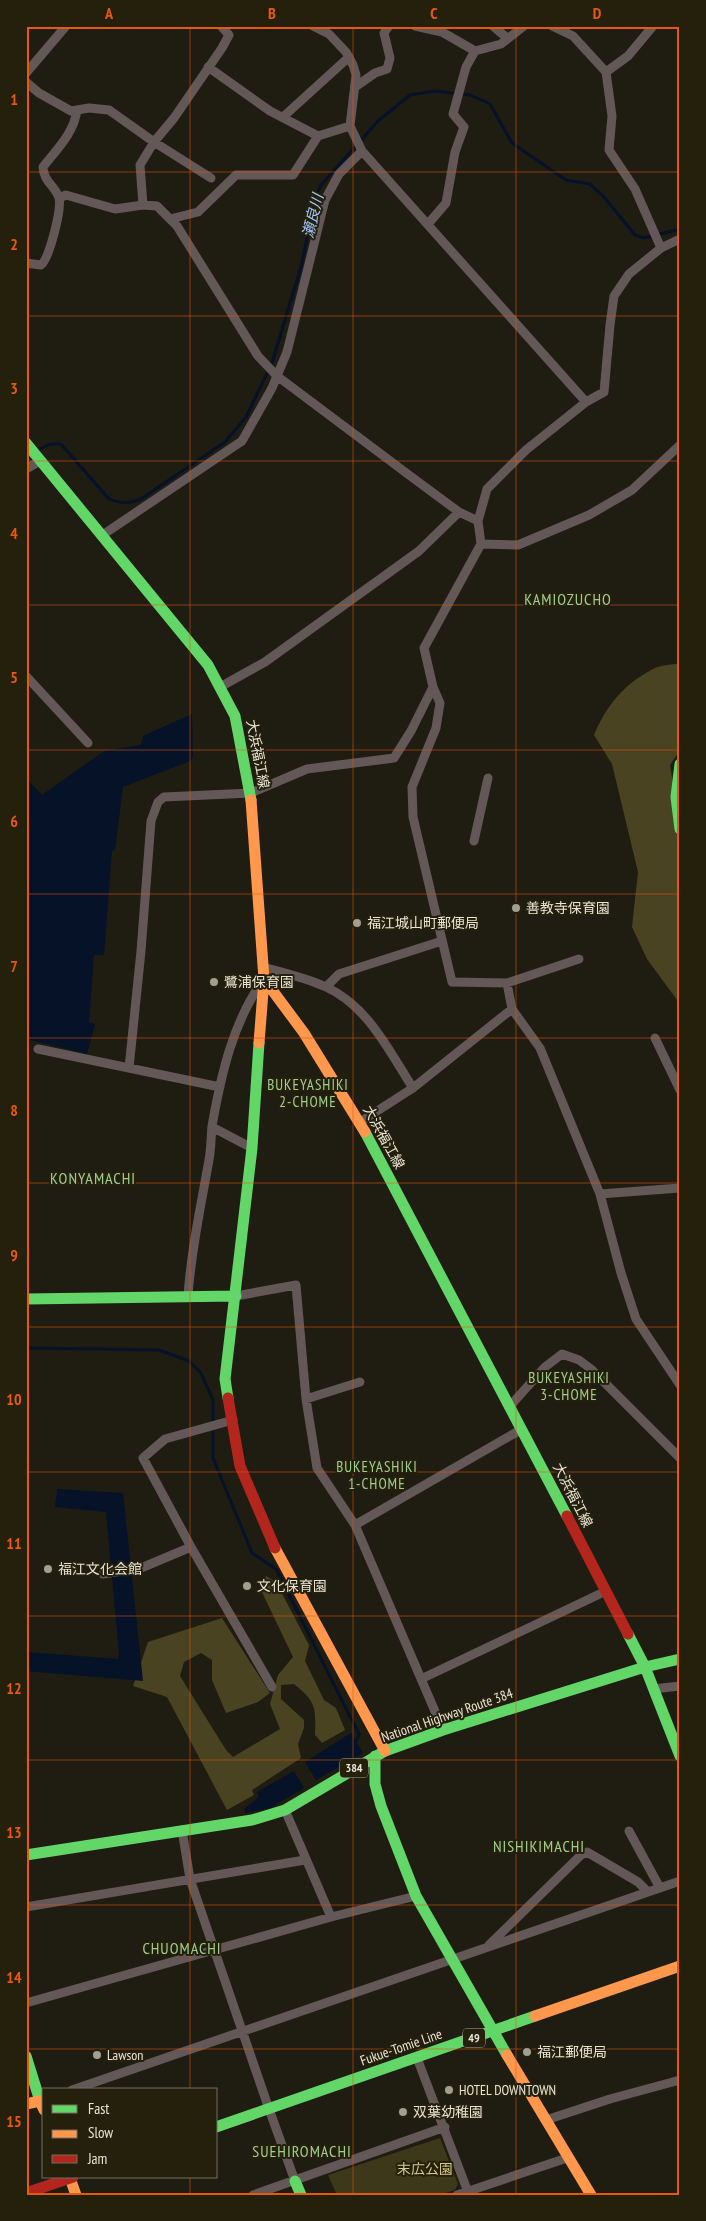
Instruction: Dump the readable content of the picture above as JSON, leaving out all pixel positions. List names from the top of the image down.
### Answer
{
  "streets": {
    "main road": [
      "大浜福江線",
      "National Highway Route 384",
      "384",
      "49",
      "Fukue-Tomie Line"
    ]
  },
  "crossings": [
    ["大浜福江線", "National Highway Route 384"]
  ],
  "districts": [
    "KAMIOZUCHO",
    "BUKEYASHIKI 2-CHOME",
    "KONYAMACHI",
    "BUKEYASHIKI 3-CHOME",
    "BUKEYASHIKI 1-CHOME",
    "NISHIKIMACHI",
    "CHUOMACHI",
    "SUEHIROMACHI"
  ],
  "water": ["瀬良川"],
  "parks": ["末広公園"],
  "places": [
    "善教寺保育園",
    "福江城山町郵便局",
    "鷺浦保育園",
    "福江文化会館",
    "文化保育園",
    "福江郵便局",
    "Lawson",
    "HOTEL DOWNTOWN",
    "双葉幼稚園"
  ],
  "legend": ["Fast", "Slow", "Jam"],
  "grid": {
    "columns": [
      "A",
      "B",
      "C",
      "D"
    ],
    "rows": [
      "1",
      "2",
      "3",
      "4",
      "5",
      "6",
      "7",
      "8",
      "9",
      "10",
      "11",
      "12",
      "13",
      "14",
      "15"
    ]
  }
}
